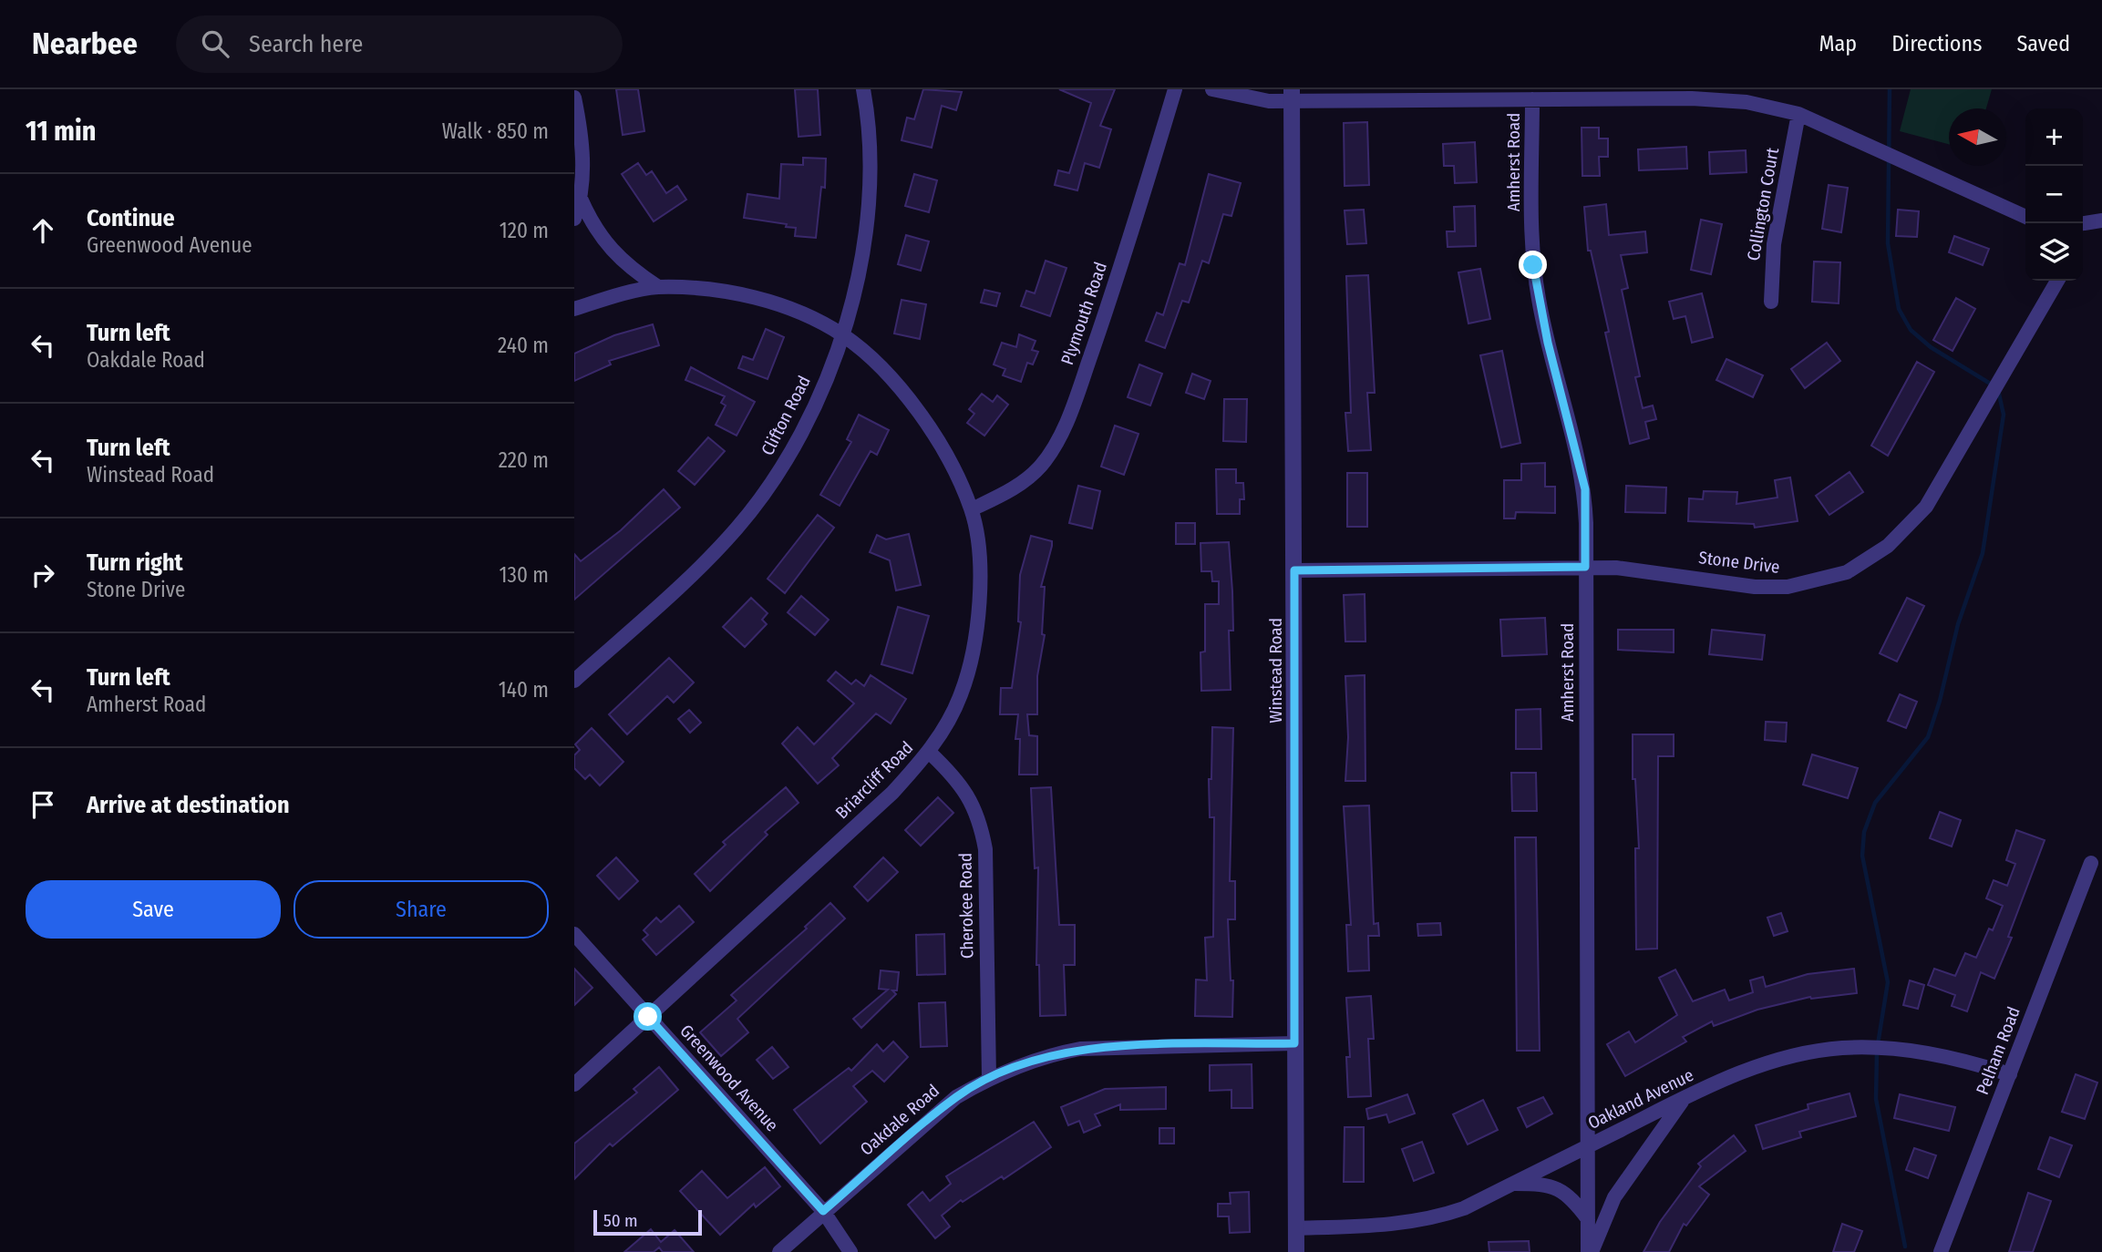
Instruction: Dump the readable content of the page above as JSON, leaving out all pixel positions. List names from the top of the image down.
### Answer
{
  "streets": {
    "street": [
      "Amherst Road",
      "Collington Court",
      "Plymouth Road",
      "Clifton Road",
      "Stone Drive",
      "Winstead Road",
      "Briarcliff Road",
      "Cherokee Road",
      "Pelham Road",
      "Greenwood Avenue",
      "Oakland Avenue",
      "Oakdale Road"
    ]
  },
  "crossings": [
    ["Amherst Road", "Stone Drive"],
    ["Amherst Road", "Oakland Avenue"],
    ["Plymouth Road", "Briarcliff Road"],
    ["Clifton Road", "Briarcliff Road"],
    ["Stone Drive", "Winstead Road"],
    ["Winstead Road", "Oakland Avenue"],
    ["Winstead Road", "Oakdale Road"],
    ["Briarcliff Road", "Cherokee Road"],
    ["Briarcliff Road", "Greenwood Avenue"],
    ["Cherokee Road", "Oakdale Road"],
    ["Pelham Road", "Oakland Avenue"],
    ["Greenwood Avenue", "Oakdale Road"]
  ],
  "scale_bar": "50 m",
  "north": "left",
  "page": {
    "header": "Nearbee",
    "search": "Search here",
    "nav": ["Map", "Directions", "Saved"],
    "heading": ["11 min", "Walk · 850 m"],
    "map_buttons": ["+", "−"],
    "list": [
      ["Continue", "Greenwood Avenue", "120 m"],
      ["Turn left", "Oakdale Road", "240 m"],
      ["Turn left", "Winstead Road", "220 m"],
      ["Turn right", "Stone Drive", "130 m"],
      ["Turn left", "Amherst Road", "140 m"],
      "Arrive at destination"
    ],
    "buttons": ["Save", "Share"],
    "scale": "50 m"
  }
}
